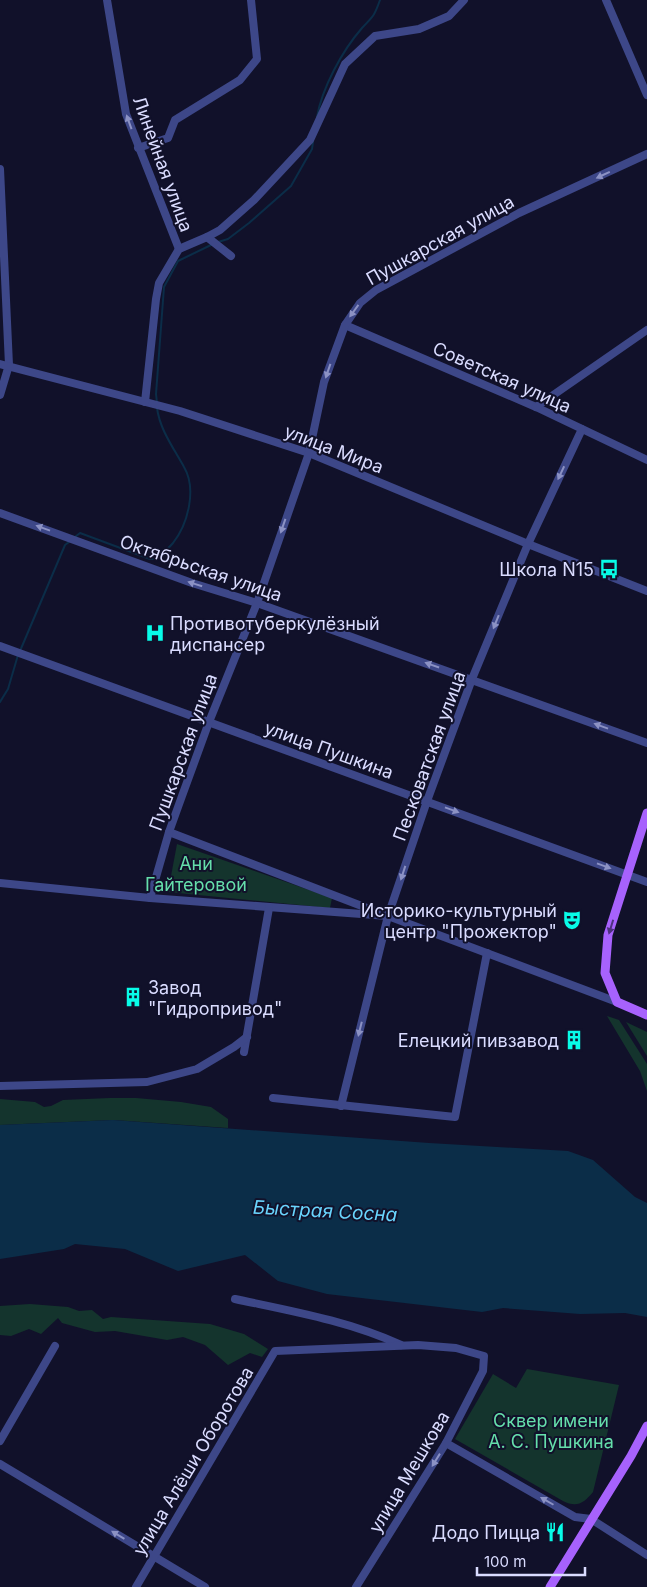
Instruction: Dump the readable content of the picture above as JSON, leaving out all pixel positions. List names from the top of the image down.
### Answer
{
  "streets": {
    "street": [
      "Линейная улица",
      "Пушкарская улица",
      "Советская улица",
      "улица Мира",
      "Октябрьская улица",
      "улица Пушкина",
      "Песковатская улица",
      "улица Алёши Оборотова",
      "улица Мешкова"
    ]
  },
  "crossings": [
    ["Пушкарская улица", "Советская улица"],
    ["Пушкарская улица", "улица Мира"],
    ["Пушкарская улица", "Октябрьская улица"],
    ["Пушкарская улица", "улица Пушкина"],
    ["Советская улица", "Песковатская улица"],
    ["улица Мира", "Песковатская улица"],
    ["Октябрьская улица", "Песковатская улица"],
    ["улица Пушкина", "Песковатская улица"],
    ["улица Алёши Оборотова", "улица Мешкова"]
  ],
  "one_way": [
    "Линейная улица",
    "Пушкарская улица",
    "Октябрьская улица",
    "Песковатская улица",
    "улица Мешкова"
  ],
  "water": ["Быстрая Сосна"],
  "parks": ["Ани Гайтеровой", "Сквер имени А. С. Пушкина"],
  "places": {
    "bus stop": ["Школа N15"],
    "hospital": ["Противотуберкулёзный диспансер"],
    "theatre": ["Историко-культурный центр \"Прожектор\""],
    "building": ["Завод \"Гидропривод\"", "Елецкий пивзавод"],
    "restaurant": ["Додо Пицца"]
  },
  "scale_bar": "100 m"
}
